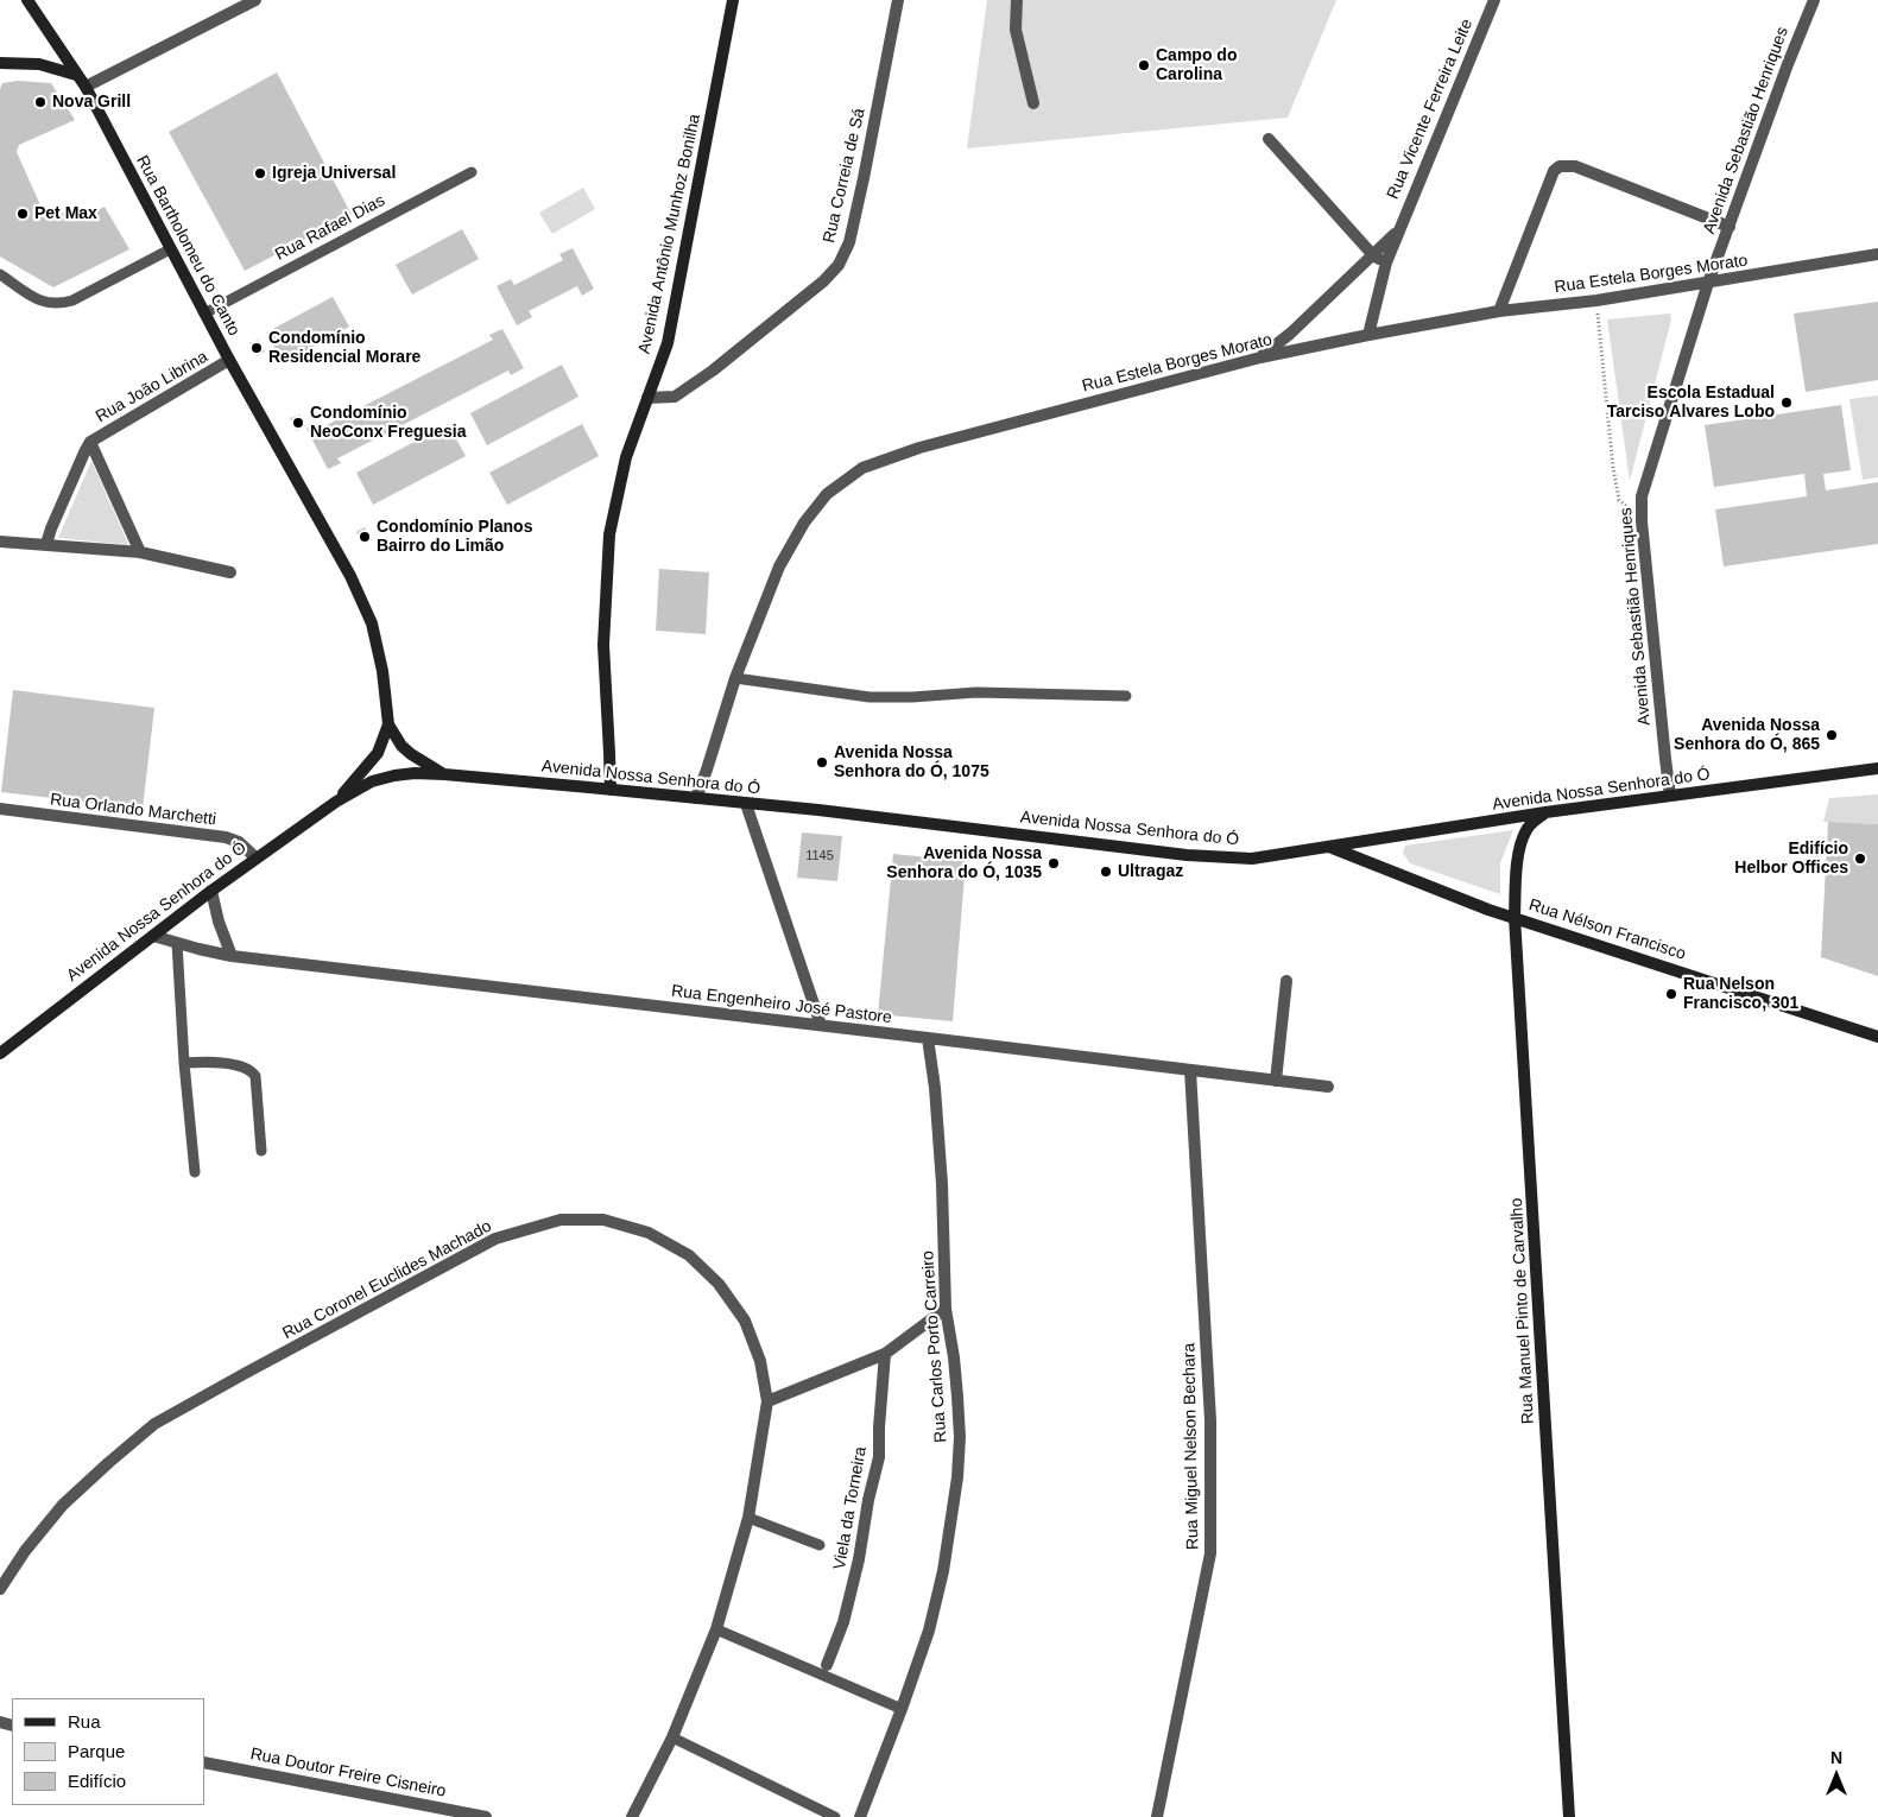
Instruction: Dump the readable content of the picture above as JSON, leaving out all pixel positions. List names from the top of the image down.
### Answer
{
  "streets": {
    "main road": [
      "Avenida Antônio Munhoz Bonilha",
      "Rua Bartholomeu do Canto",
      "Avenida Nossa Senhora do Ó",
      "Rua Nélson Francisco",
      "Rua Manuel Pinto de Carvalho"
    ],
    "street": [
      "Rua Vicente Ferreira Leite",
      "Avenida Sebastião Henriques",
      "Rua Correia de Sá",
      "Rua Estela Borges Morato",
      "Rua João Librina",
      "Rua Orlando Marchetti",
      "Rua Engenheiro José Pastore",
      "Rua Coronel Euclides Machado",
      "Rua Carlos Porto Carreiro",
      "Rua Miguel Nelson Bechara",
      "Viela da Torneira",
      "Rua Doutor Freire Cisneiro"
    ],
    "lane": ["Rua Rafael Dias"]
  },
  "crossings": [
    ["Rua Vicente Ferreira Leite", "Rua Estela Borges Morato"],
    ["Avenida Sebastião Henriques", "Rua Estela Borges Morato"],
    ["Avenida Sebastião Henriques", "Avenida Nossa Senhora do Ó"],
    ["Rua Correia de Sá", "Avenida Antônio Munhoz Bonilha"],
    ["Rua Rafael Dias", "Rua Bartholomeu do Canto"],
    ["Avenida Antônio Munhoz Bonilha", "Avenida Nossa Senhora do Ó"],
    ["Rua Bartholomeu do Canto", "Rua João Librina"],
    ["Rua Bartholomeu do Canto", "Avenida Nossa Senhora do Ó"],
    ["Rua Estela Borges Morato", "Avenida Nossa Senhora do Ó"],
    ["Avenida Nossa Senhora do Ó", "Rua Orlando Marchetti"],
    ["Avenida Nossa Senhora do Ó", "Rua Nélson Francisco"],
    ["Avenida Nossa Senhora do Ó", "Rua Engenheiro José Pastore"],
    ["Avenida Nossa Senhora do Ó", "Rua Manuel Pinto de Carvalho"],
    ["Rua Nélson Francisco", "Rua Manuel Pinto de Carvalho"],
    ["Rua Engenheiro José Pastore", "Rua Carlos Porto Carreiro"],
    ["Rua Engenheiro José Pastore", "Rua Miguel Nelson Bechara"]
  ],
  "places": [
    "Campo do Carolina",
    "Nova Grill",
    "Igreja Universal",
    "Pet Max",
    "Condomínio Residencial Morare",
    "Escola Estadual Tarciso Alvares Lobo",
    "Condomínio NeoConx Freguesia",
    "Condomínio Planos Bairro do Limão",
    "Avenida Nossa Senhora do Ó, 865",
    "Avenida Nossa Senhora do Ó, 1075",
    "Edifício Helbor Offices",
    "Avenida Nossa Senhora do Ó, 1035",
    "Ultragaz",
    "Rua Nelson Francisco, 301"
  ],
  "house_numbers": ["1145"],
  "legend": ["Rua", "Parque", "Edifício"],
  "north": "top"
}
